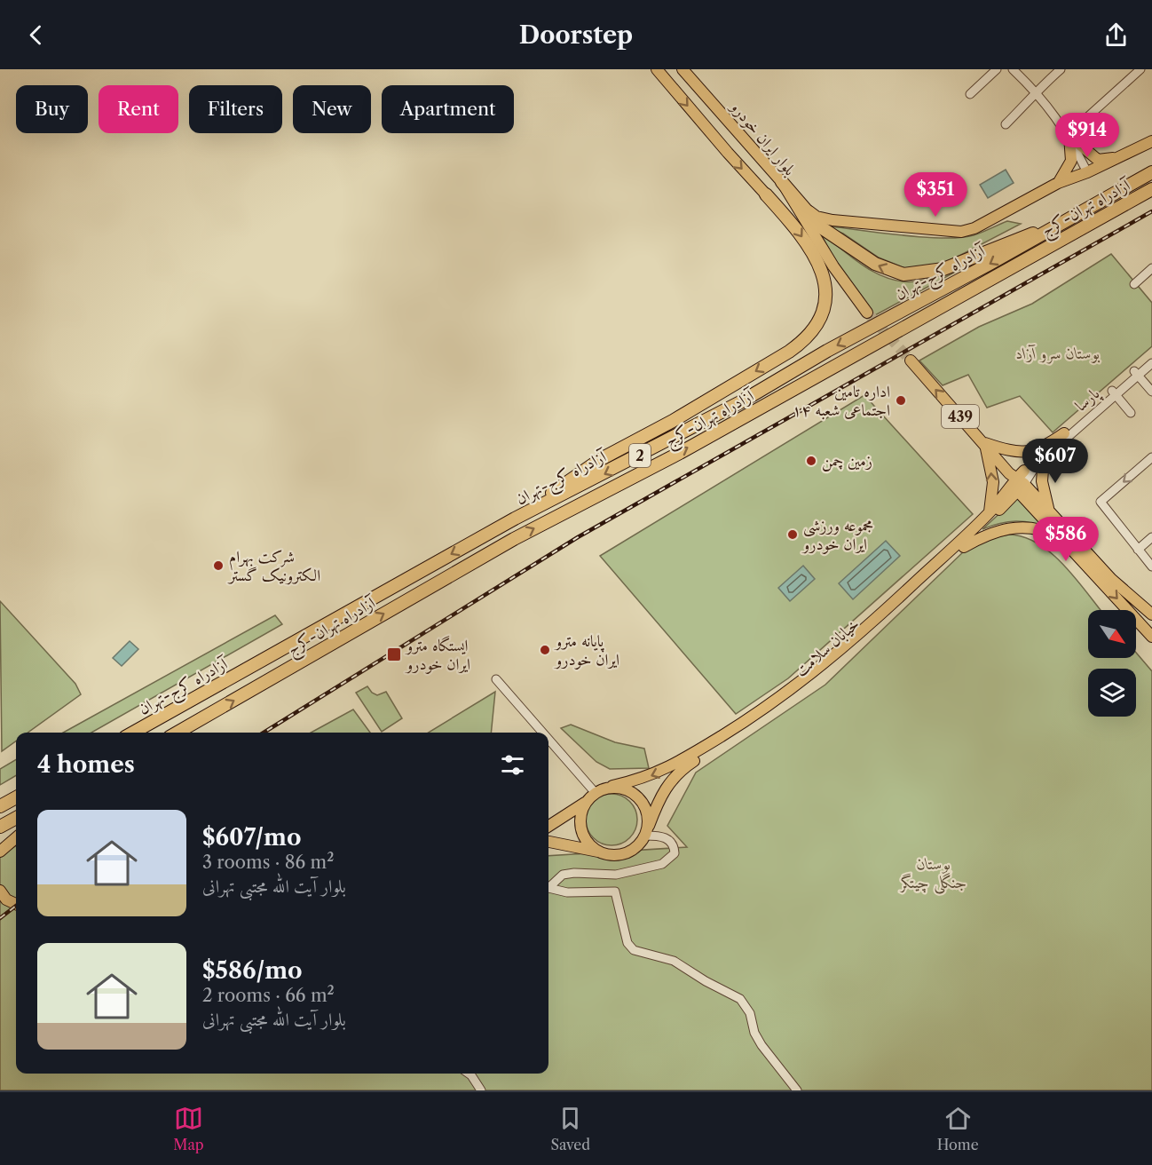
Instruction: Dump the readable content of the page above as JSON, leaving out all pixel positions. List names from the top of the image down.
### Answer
{
  "streets": {
    "highway": ["آزادراه تهران-کرج", "آزادراه کرج-تهران", "2"],
    "main road": ["بلوار ایران خودرو", "439", "خیابان سلامت"],
    "street": ["پارسا"]
  },
  "crossings": [
    ["پارسا", "439"],
    ["پارسا", "خیابان سلامت"],
    ["439", "خیابان سلامت"]
  ],
  "one_way": ["آزادراه تهران-کرج", "آزادراه کرج-تهران"],
  "parks": ["بوستان سرو آزاد", "بوستان جنگلی چیتگر"],
  "places": {
    "other": [
      "اداره تامین اجتماعی شعبه ۱۴",
      "زمین چمن",
      "مجموعه ورزشی ایران خودرو",
      "شرکت بهرام الکترونیک گستر",
      "پایانه مترو ایران خودرو"
    ],
    "transit": ["ایستگاه مترو ایران خودرو"]
  },
  "north": "bottom right",
  "page": {
    "header": "Doorstep",
    "chip": [
      "Buy",
      "Rent",
      "Filters",
      "New",
      "Apartment"
    ],
    "price": [
      "$914",
      "$351",
      "$607",
      "$586"
    ],
    "heading": "4 homes",
    "list": [
      {
        "name": "$607/mo",
        "note": "3 rooms · 86 m² · بلوار آیت الله مجتبی تهرانی"
      },
      {
        "name": "$586/mo",
        "note": "2 rooms · 66 m² · بلوار آیت الله مجتبی تهرانی"
      }
    ],
    "tabs": ["Map", "Saved", "Home"]
  }
}
